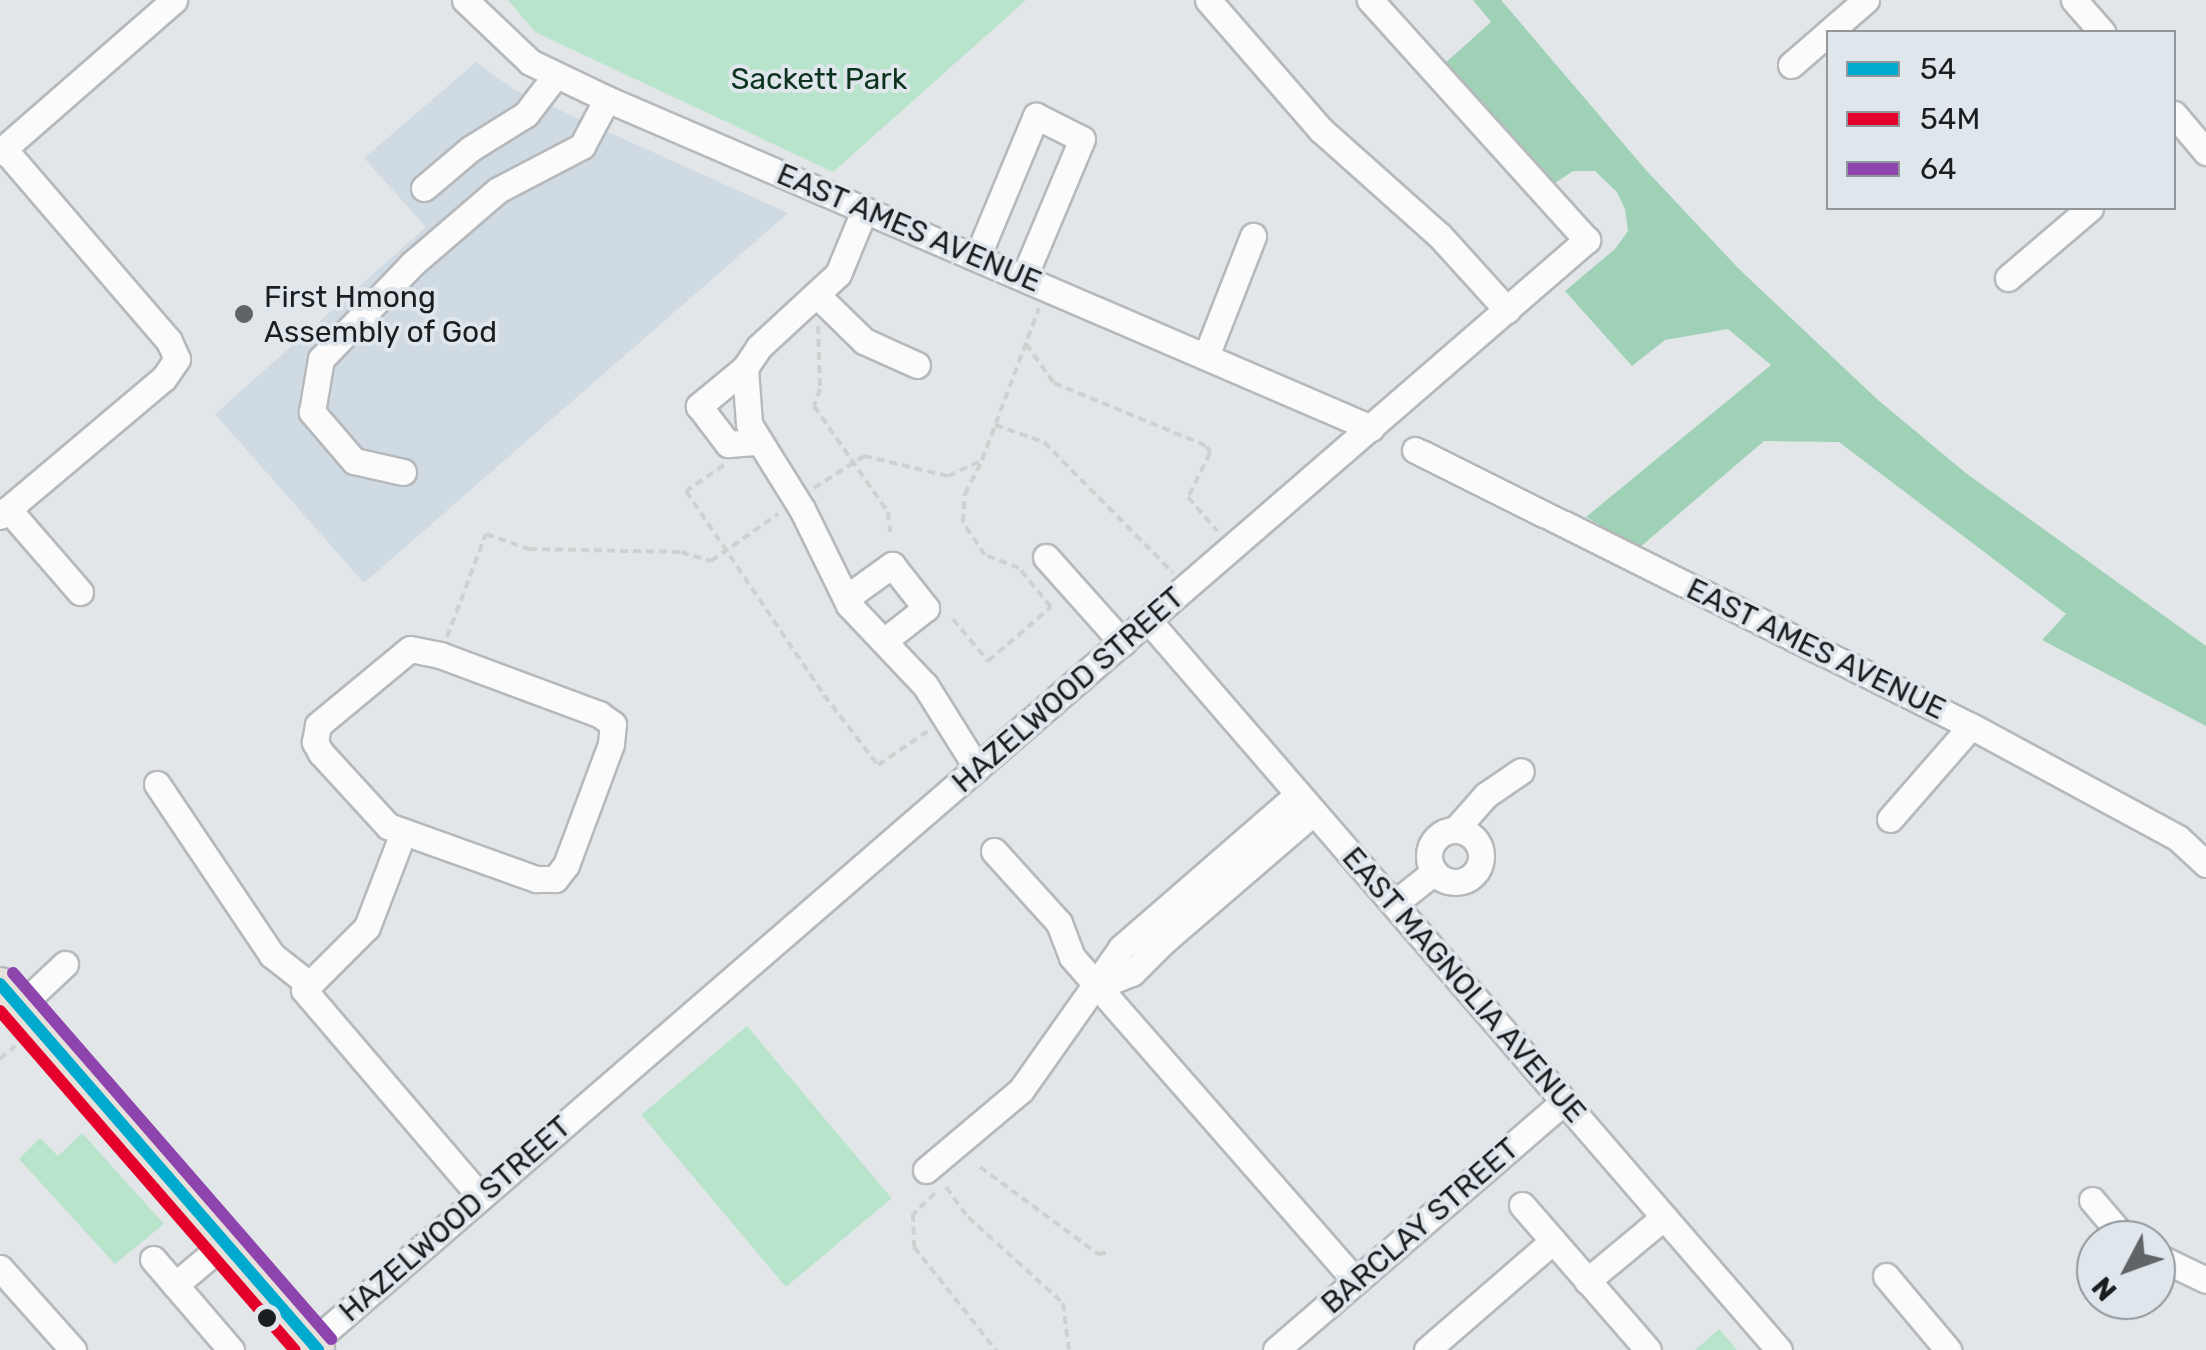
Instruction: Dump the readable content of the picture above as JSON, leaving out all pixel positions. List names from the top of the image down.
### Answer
{
  "streets": {
    "street": [
      "EAST AMES AVENUE",
      "HAZELWOOD STREET",
      "EAST MAGNOLIA AVENUE",
      "BARCLAY STREET"
    ]
  },
  "crossings": [
    ["EAST AMES AVENUE", "HAZELWOOD STREET"],
    ["HAZELWOOD STREET", "EAST MAGNOLIA AVENUE"],
    ["EAST MAGNOLIA AVENUE", "BARCLAY STREET"]
  ],
  "parks": ["Sackett Park"],
  "places": ["First Hmong Assembly of God"],
  "lines": ["transit line 64", "transit line 54", "transit line 54M"],
  "legend": ["54", "54M", "64"],
  "north": "bottom left"
}
